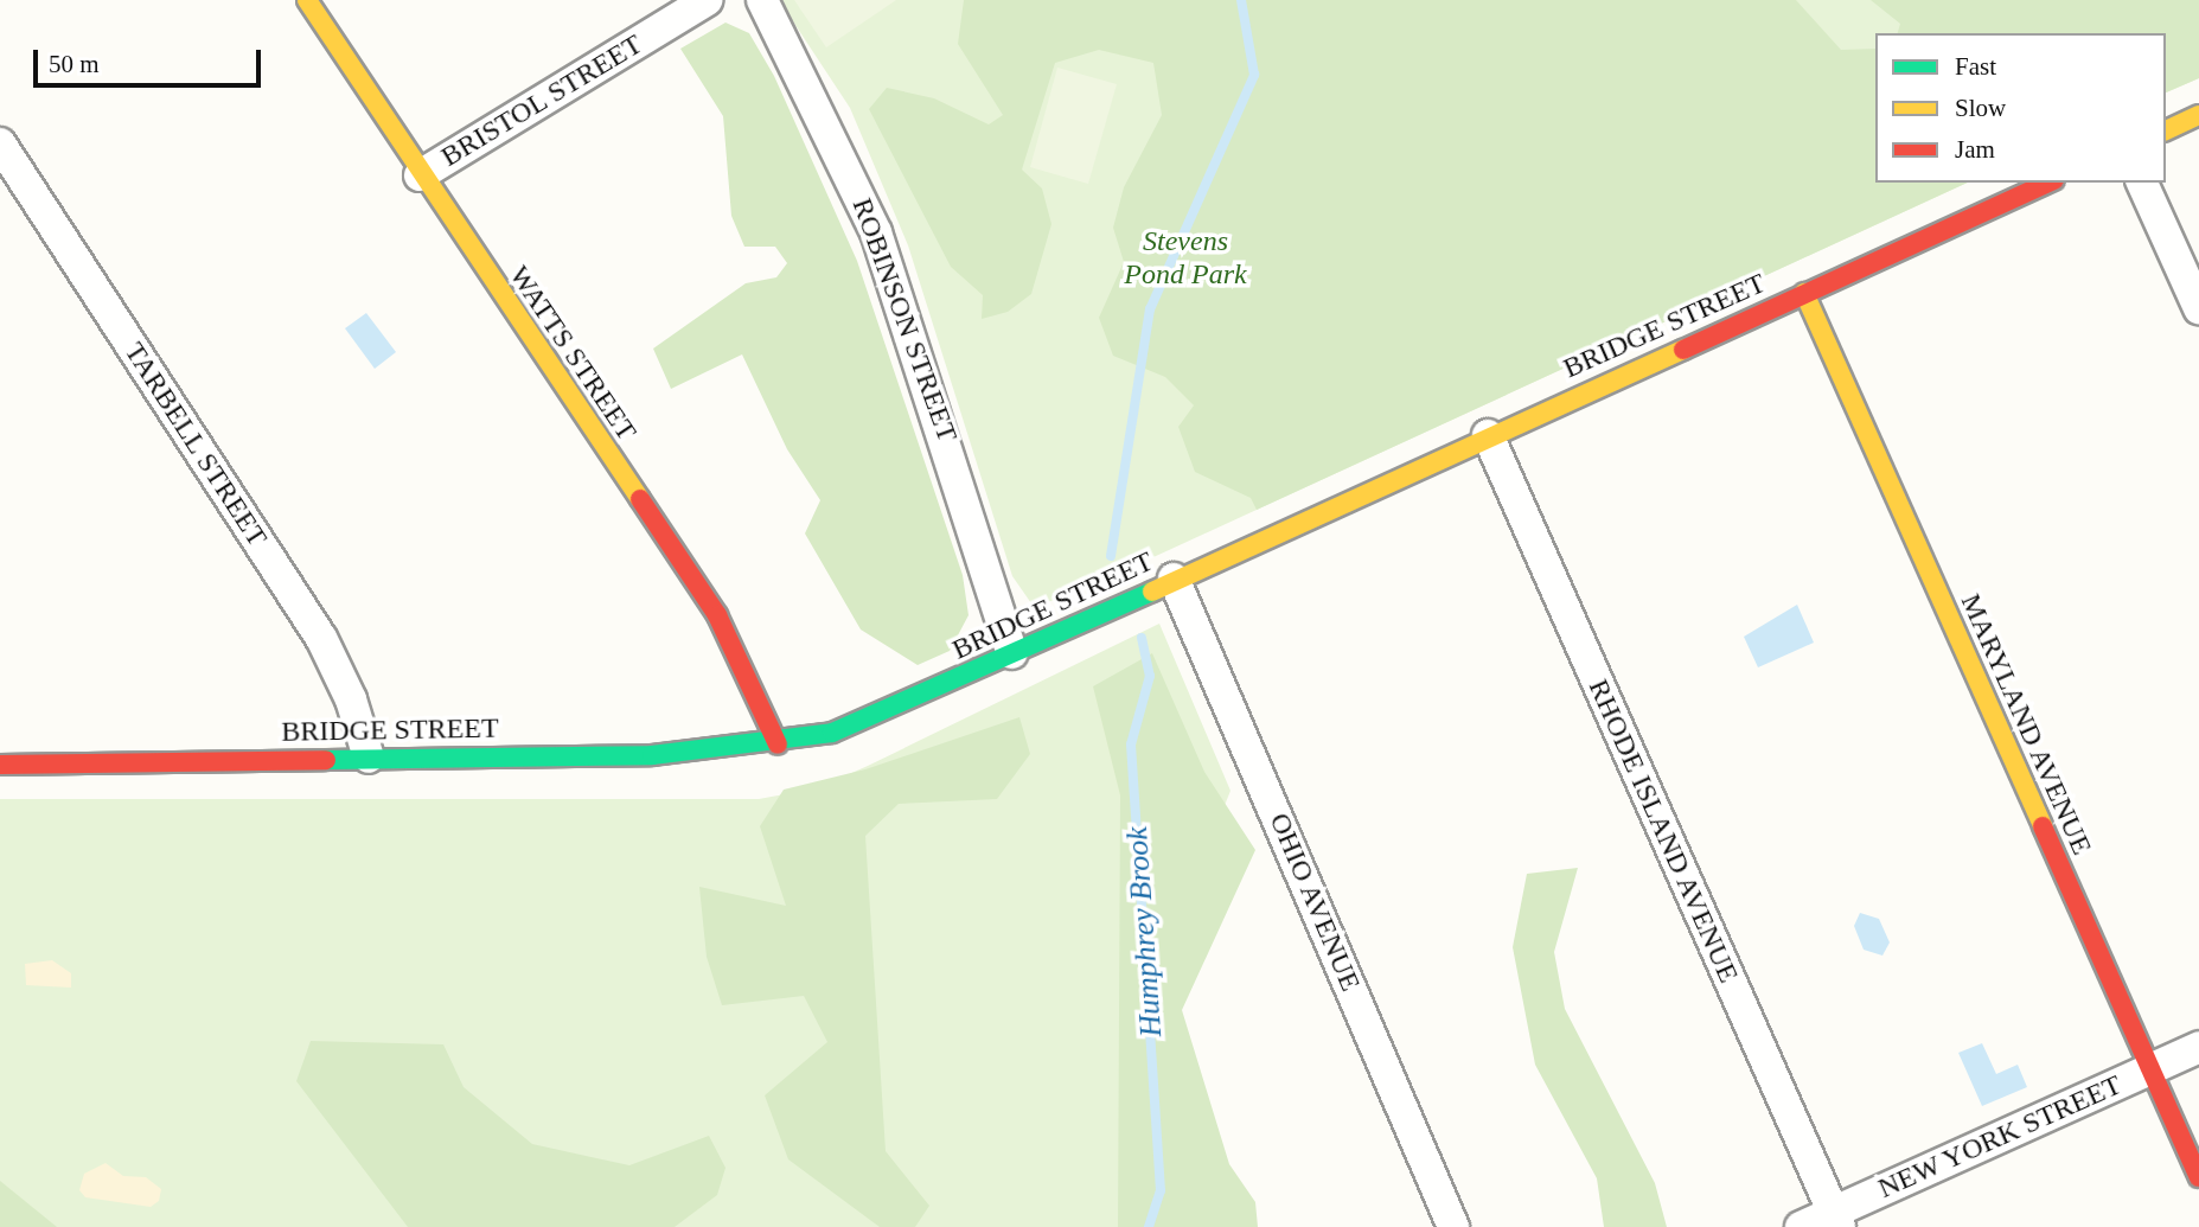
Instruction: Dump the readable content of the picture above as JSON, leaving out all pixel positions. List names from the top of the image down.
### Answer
{
  "streets": {
    "street": [
      "BRISTOL STREET",
      "ROBINSON STREET",
      "BRIDGE STREET",
      "WATTS STREET",
      "TARBELL STREET",
      "MARYLAND AVENUE",
      "RHODE ISLAND AVENUE",
      "OHIO AVENUE",
      "NEW YORK STREET"
    ]
  },
  "crossings": [
    ["BRISTOL STREET", "WATTS STREET"],
    ["ROBINSON STREET", "BRIDGE STREET"],
    ["BRIDGE STREET", "WATTS STREET"],
    ["BRIDGE STREET", "TARBELL STREET"],
    ["BRIDGE STREET", "MARYLAND AVENUE"],
    ["BRIDGE STREET", "RHODE ISLAND AVENUE"],
    ["BRIDGE STREET", "OHIO AVENUE"],
    ["MARYLAND AVENUE", "NEW YORK STREET"],
    ["RHODE ISLAND AVENUE", "NEW YORK STREET"]
  ],
  "water": ["Humphrey Brook"],
  "parks": ["Stevens Pond Park"],
  "legend": ["Fast", "Slow", "Jam"],
  "scale_bar": "50 m"
}
